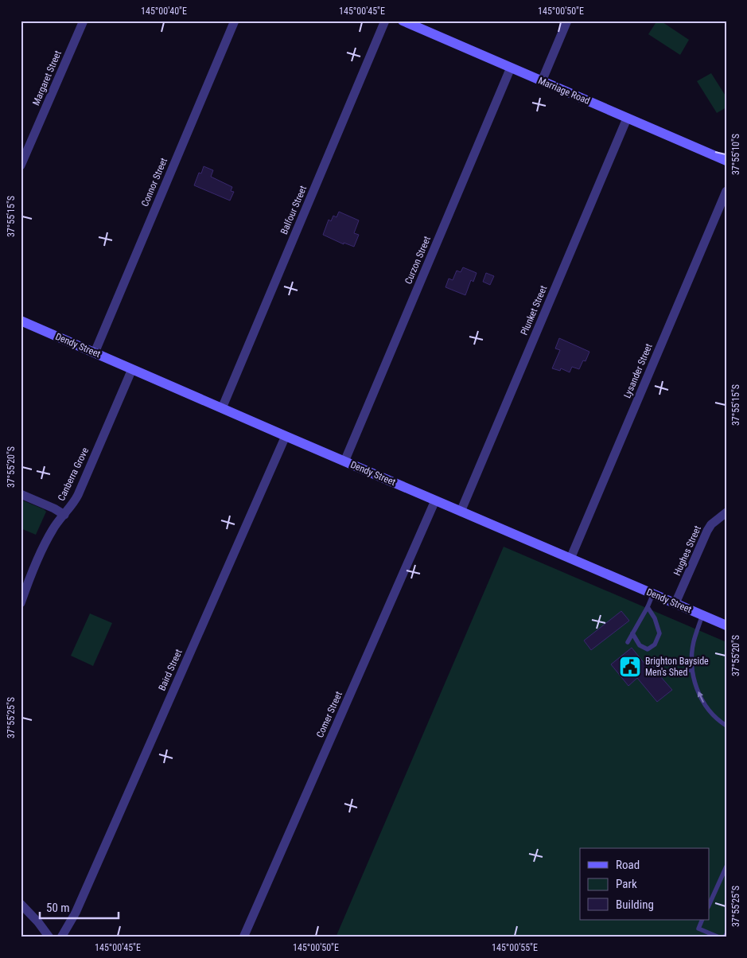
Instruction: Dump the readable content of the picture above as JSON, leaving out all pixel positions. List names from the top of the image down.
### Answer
{
  "streets": {
    "street": [
      "Margaret Street",
      "Marriage Road",
      "Connor Street",
      "Balfour Street",
      "Curzon Street",
      "Plunket Street",
      "Dendy Street",
      "Lysander Street",
      "Canberra Grove",
      "Hughes Street",
      "Baird Street",
      "Comer Street"
    ]
  },
  "crossings": [
    ["Marriage Road", "Curzon Street"],
    ["Marriage Road", "Plunket Street"],
    ["Connor Street", "Dendy Street"],
    ["Balfour Street", "Dendy Street"],
    ["Curzon Street", "Dendy Street"],
    ["Plunket Street", "Dendy Street"],
    ["Dendy Street", "Lysander Street"],
    ["Dendy Street", "Canberra Grove"],
    ["Dendy Street", "Hughes Street"],
    ["Dendy Street", "Baird Street"],
    ["Dendy Street", "Comer Street"]
  ],
  "places": {
    "public building": ["Brighton Bayside Men's Shed"]
  },
  "legend": ["Road", "Park", "Building"],
  "scale_bar": "50 m",
  "coordinates": [
    "145°00'40\"E",
    "145°00'45\"E",
    "145°00'50\"E",
    "37°55'10\"S",
    "37°55'15\"S",
    "37°55'20\"S",
    "37°55'25\"S",
    "145°00'55\"E"
  ]
}
